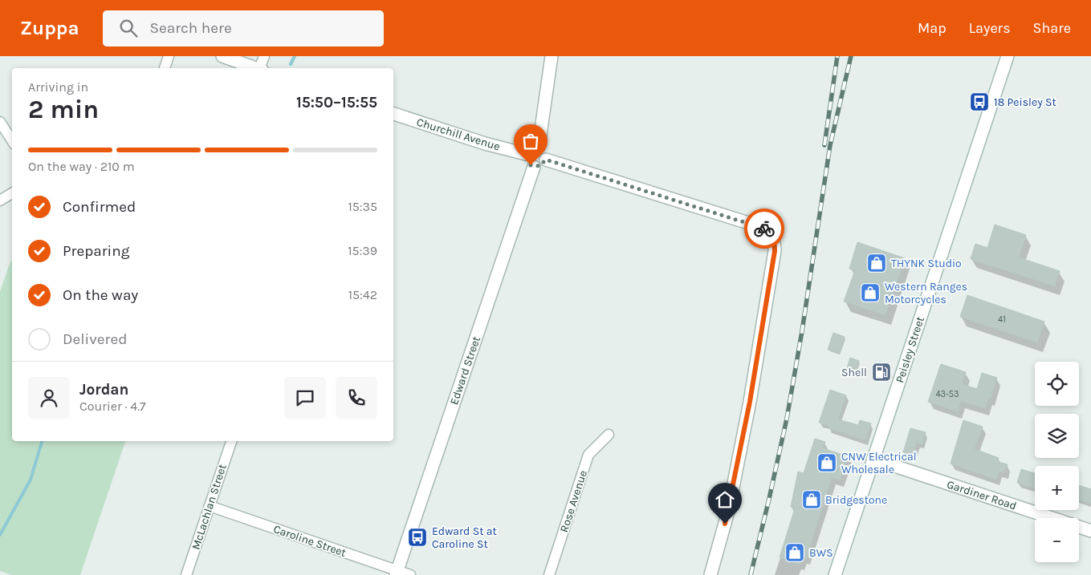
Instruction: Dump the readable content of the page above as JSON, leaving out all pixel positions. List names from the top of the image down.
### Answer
{
  "streets": {
    "street": [
      "Churchill Avenue",
      "Peisley Street",
      "Edward Street",
      "Gardiner Road",
      "Rose Avenue",
      "McLachlan Street",
      "Caroline Street"
    ]
  },
  "crossings": [
    ["Churchill Avenue", "Edward Street"],
    ["Peisley Street", "Gardiner Road"],
    ["Edward Street", "Caroline Street"],
    ["McLachlan Street", "Caroline Street"]
  ],
  "places": {
    "bus stop": ["18 Peisley St", "Edward St at Caroline St"],
    "shop": [
      "THYNK Studio",
      "Western Ranges Motorcycles",
      "CNW Electrical Wholesale",
      "Bridgestone",
      "BWS"
    ],
    "fuel station": ["Shell"]
  },
  "house_numbers": ["41", "43-53"],
  "page": {
    "header": "Zuppa",
    "search": "Search here",
    "nav": ["Map", "Layers", "Share"],
    "heading": ["2 min", "Arriving in", "15:50–15:55"],
    "panel": ["Jordan", "Courier · 4.7"],
    "bar": "On the way · 210 m",
    "list": [
      ["Confirmed", "15:35"],
      ["Preparing", "15:39"],
      ["On the way", "15:42"],
      "Delivered"
    ],
    "map_buttons": ["+", "−"]
  }
}
